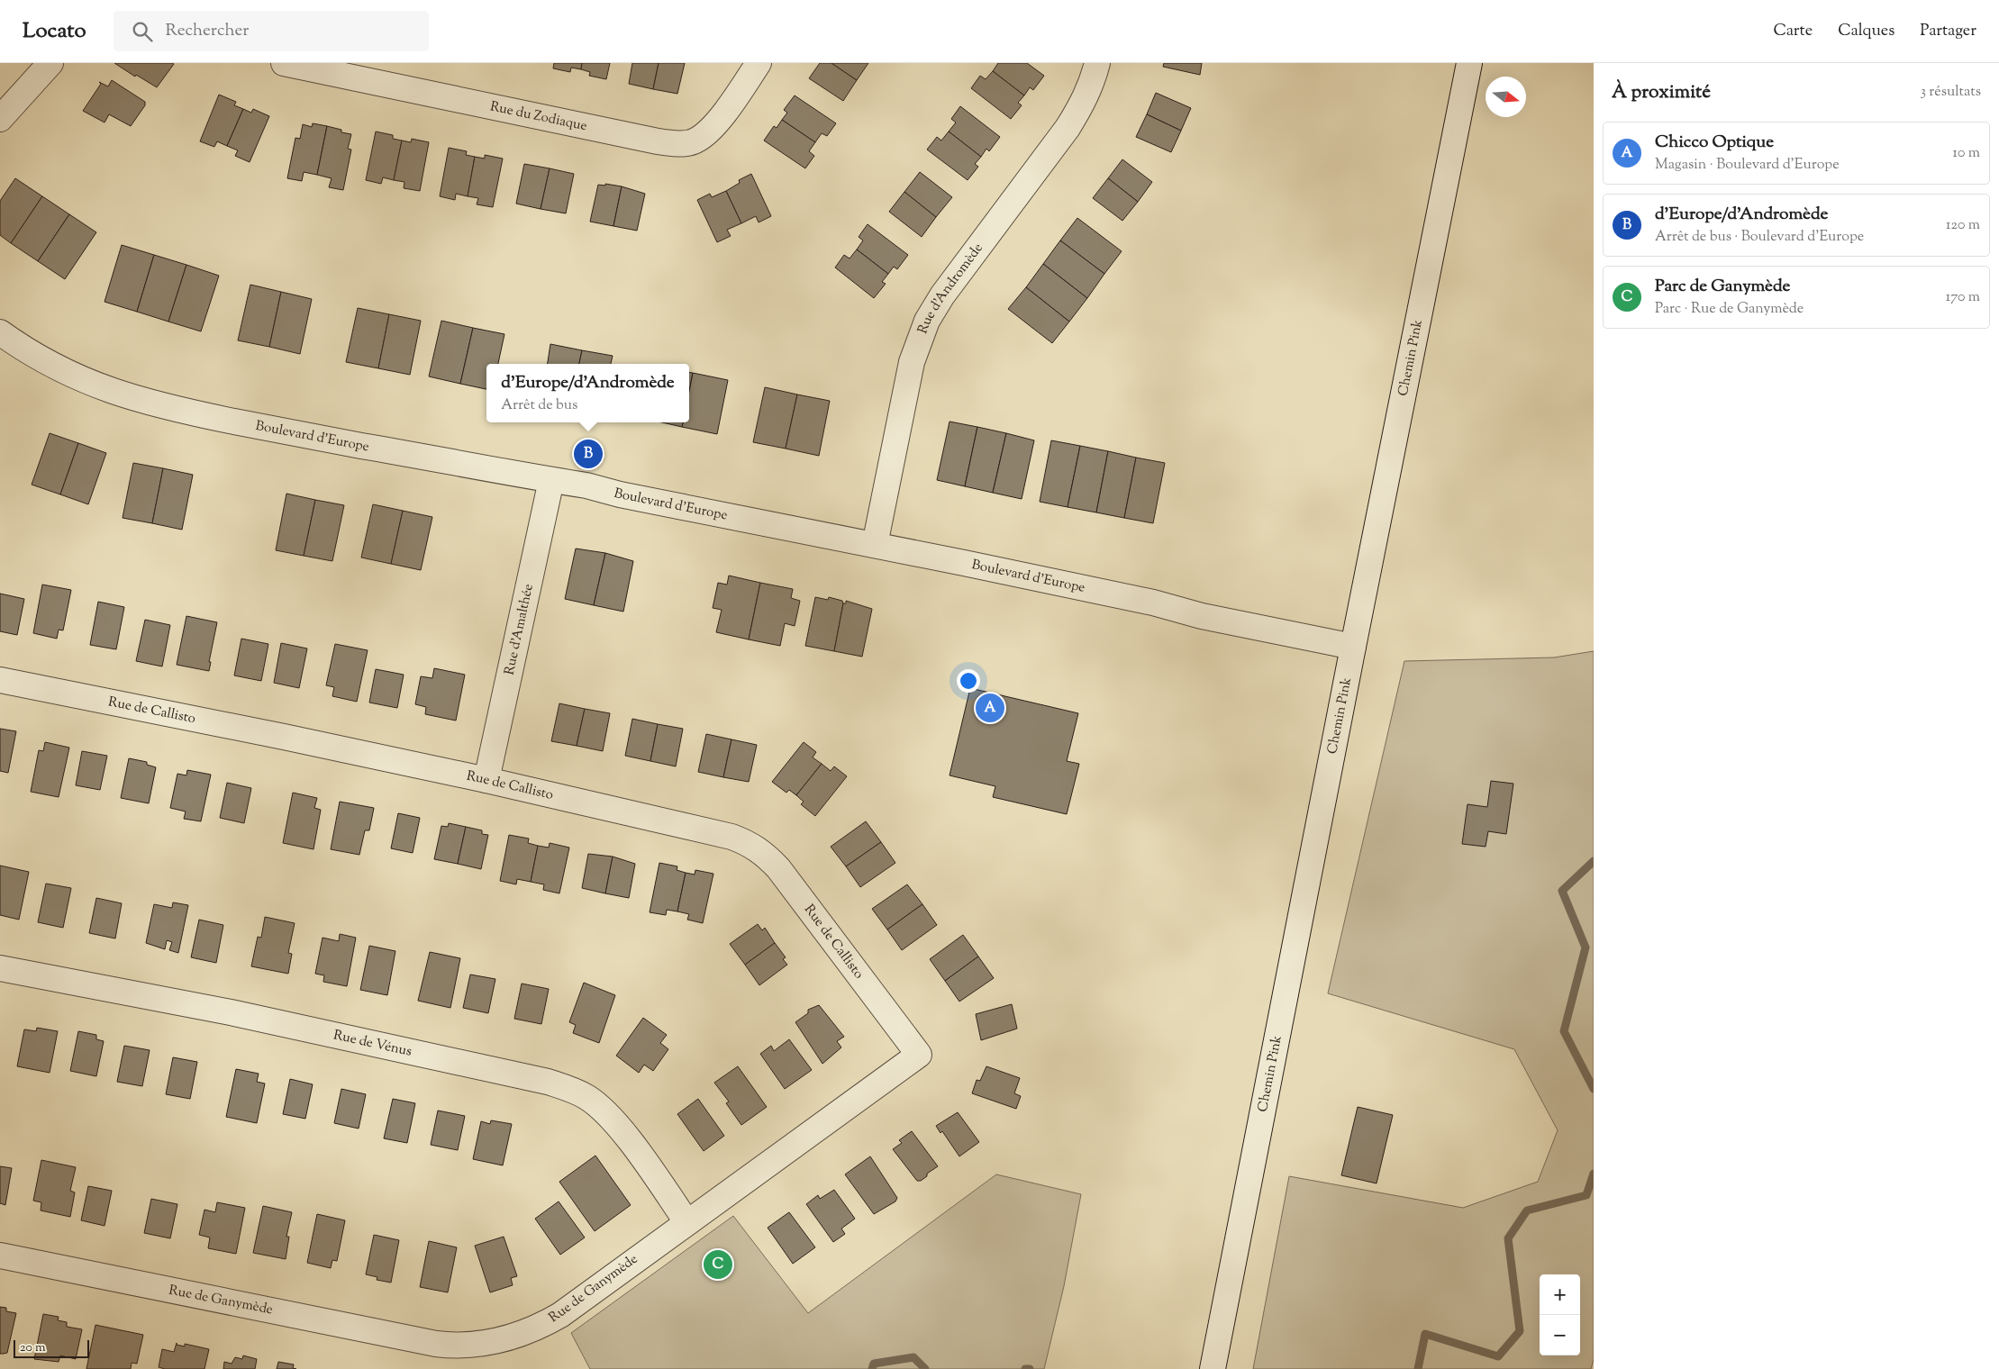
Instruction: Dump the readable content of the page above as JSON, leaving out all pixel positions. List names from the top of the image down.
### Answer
{
  "streets": {
    "street": [
      "Rue du Zodiaque",
      "Rue d'Andromède",
      "Chemin Pink",
      "Boulevard d'Europe",
      "Rue d'Amalthée",
      "Rue de Callisto",
      "Rue de Vénus",
      "Rue de Ganymède"
    ]
  },
  "crossings": [
    ["Rue d'Andromède", "Boulevard d'Europe"],
    ["Chemin Pink", "Boulevard d'Europe"],
    ["Boulevard d'Europe", "Rue d'Amalthée"],
    ["Rue d'Amalthée", "Rue de Callisto"],
    ["Rue de Callisto", "Rue de Ganymède"],
    ["Rue de Vénus", "Rue de Ganymède"]
  ],
  "scale_bar": "20 m",
  "north": "right",
  "page": {
    "header": "Locato",
    "search": "Rechercher",
    "nav": ["Carte", "Calques", "Partager"],
    "heading": ["À proximité", "3 résultats"],
    "list": [
      {
        "mark": "A",
        "name": "Chicco Optique",
        "note": "Magasin · Boulevard d'Europe",
        "value": "10 m"
      },
      {
        "mark": "B",
        "name": "d'Europe/d'Andromède",
        "note": "Arrêt de bus · Boulevard d'Europe",
        "value": "120 m"
      },
      {
        "mark": "C",
        "name": "Parc de Ganymède",
        "note": "Parc · Rue de Ganymède",
        "value": "170 m"
      }
    ],
    "popup": ["d'Europe/d'Andromède", "Arrêt de bus"],
    "pins": ["B", "A", "C"],
    "map_buttons": ["+", "−"],
    "scale": "20 m"
  }
}
